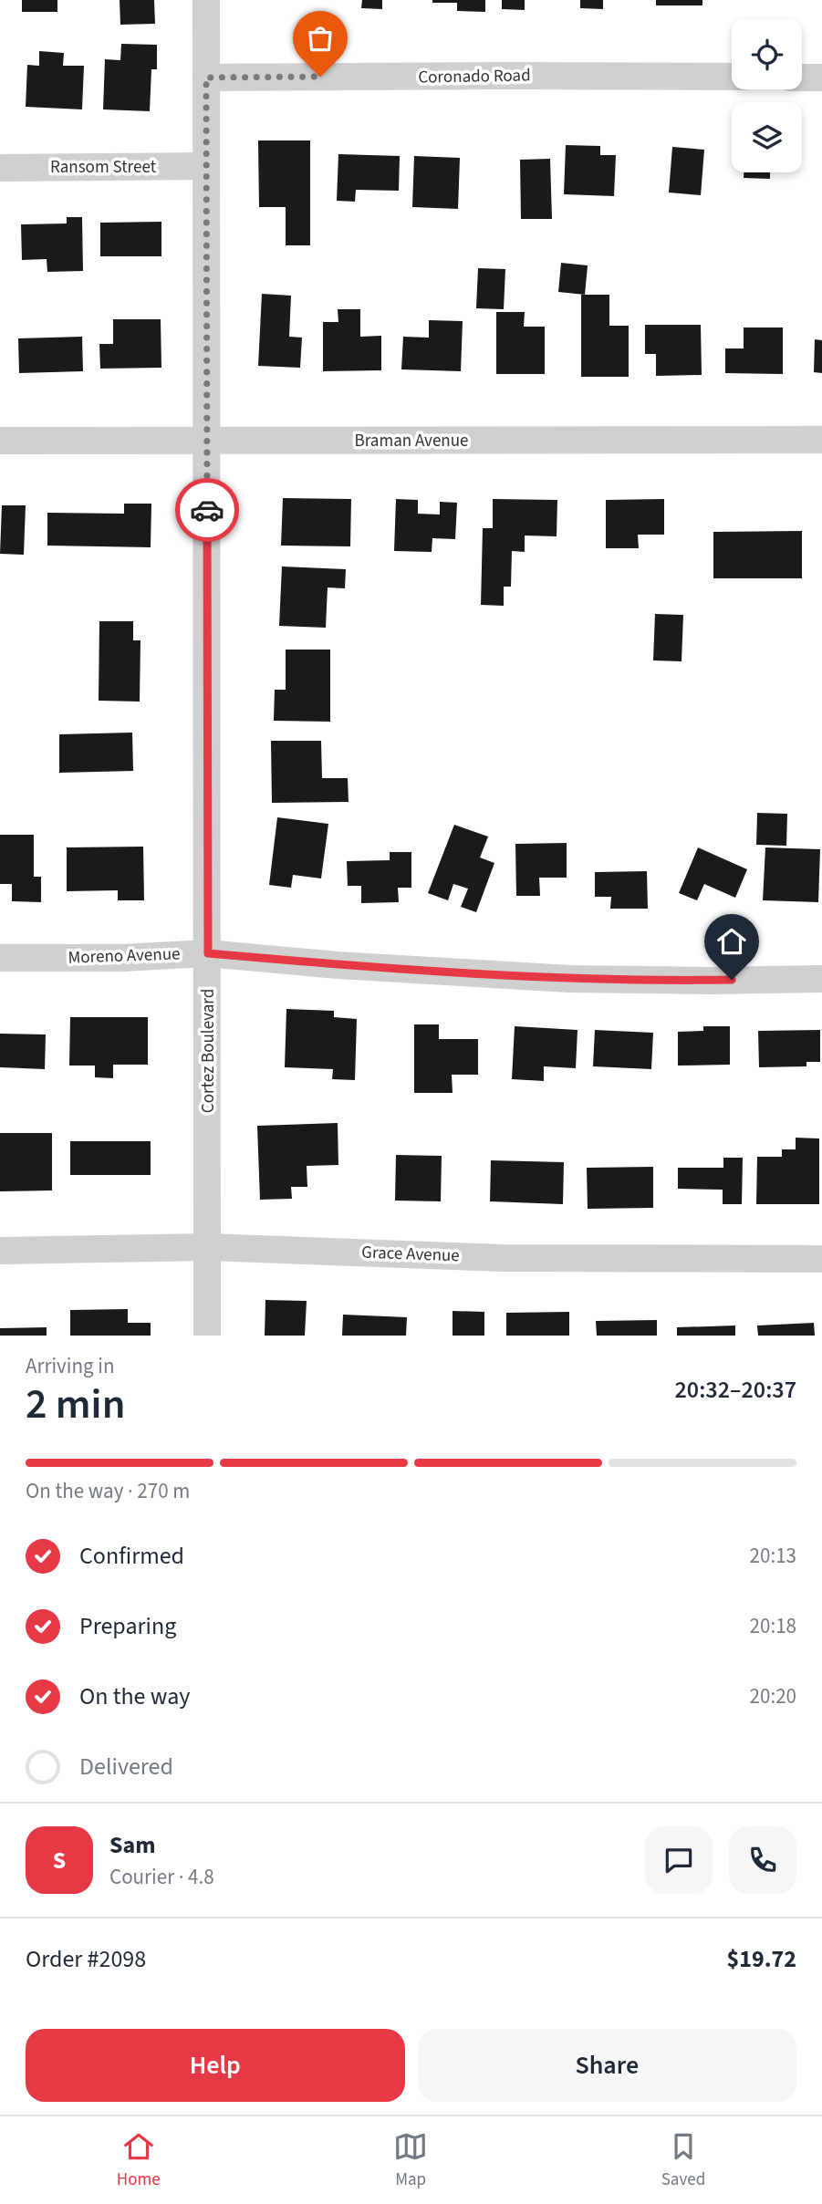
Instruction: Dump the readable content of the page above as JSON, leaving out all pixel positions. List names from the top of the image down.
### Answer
{
  "streets": {
    "street": [
      "Coronado Road",
      "Ransom Street",
      "Braman Avenue",
      "Moreno Avenue",
      "Cortez Boulevard",
      "Grace Avenue"
    ]
  },
  "crossings": [
    ["Coronado Road", "Cortez Boulevard"],
    ["Ransom Street", "Cortez Boulevard"],
    ["Braman Avenue", "Cortez Boulevard"],
    ["Moreno Avenue", "Cortez Boulevard"],
    ["Cortez Boulevard", "Grace Avenue"]
  ],
  "page": {
    "heading": ["2 min", "Arriving in", "20:32–20:37"],
    "panel": [
      "Sam",
      "Courier · 4.8",
      "Order #2098",
      "$19.72"
    ],
    "bar": "On the way · 270 m",
    "list": [
      ["Confirmed", "20:13"],
      ["Preparing", "20:18"],
      ["On the way", "20:20"],
      "Delivered"
    ],
    "round": "S",
    "buttons": ["Help", "Share"],
    "tabs": ["Home", "Map", "Saved"]
  }
}
